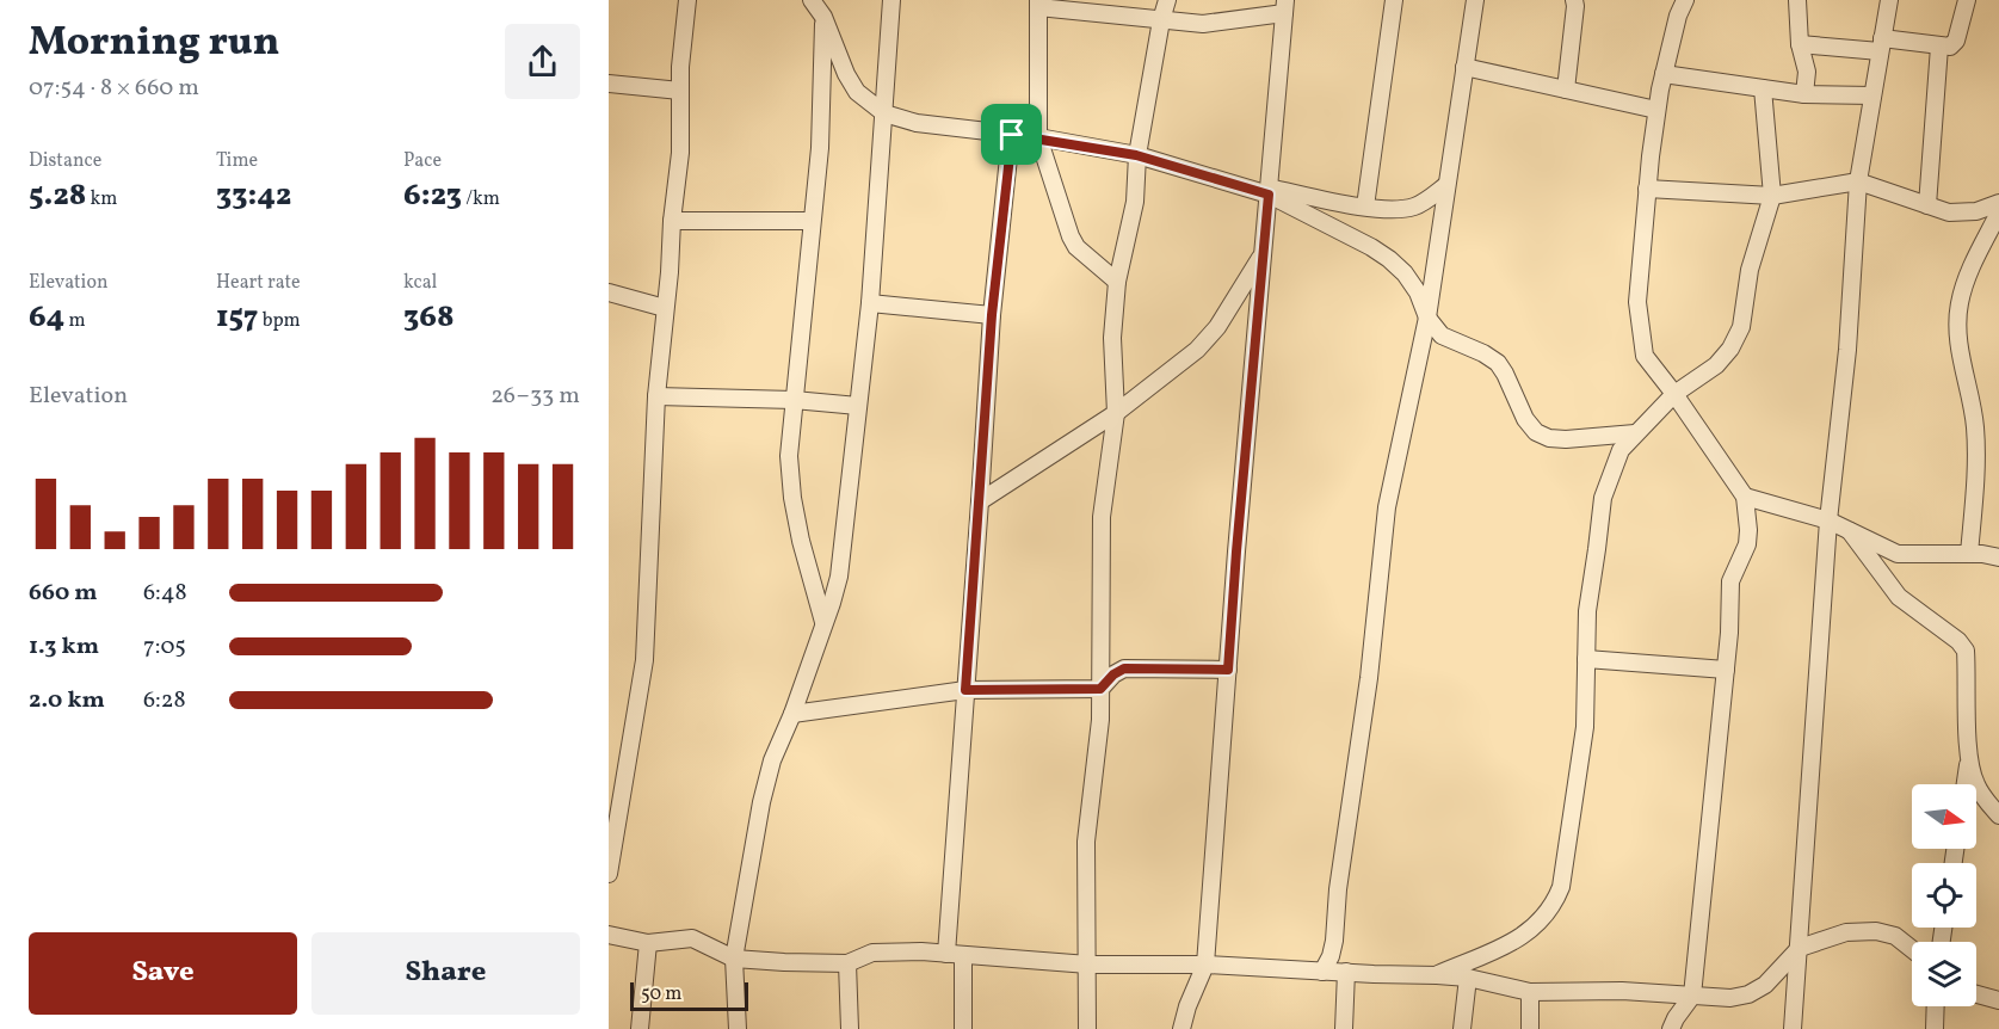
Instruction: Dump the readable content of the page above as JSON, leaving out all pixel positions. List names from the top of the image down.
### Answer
{
  "scale_bar": "50 m",
  "north": "right",
  "page": {
    "heading": ["Morning run", "07:54 · 8 × 660 m"],
    "stats": [
      ["Distance", "5.28 km"],
      ["Time", "33:42"],
      ["Pace", "6:23 /km"],
      ["Elevation", "64 m"],
      ["Heart rate", "157 bpm"],
      ["kcal", "368"]
    ],
    "chart": ["Elevation", "26–33 m"],
    "list": [
      {
        "name": "660 m",
        "note": "6:48"
      },
      {
        "name": "1.3 km",
        "note": "7:05"
      },
      {
        "name": "2.0 km",
        "note": "6:28"
      }
    ],
    "buttons": ["Save", "Share"],
    "scale": "50 m"
  }
}
